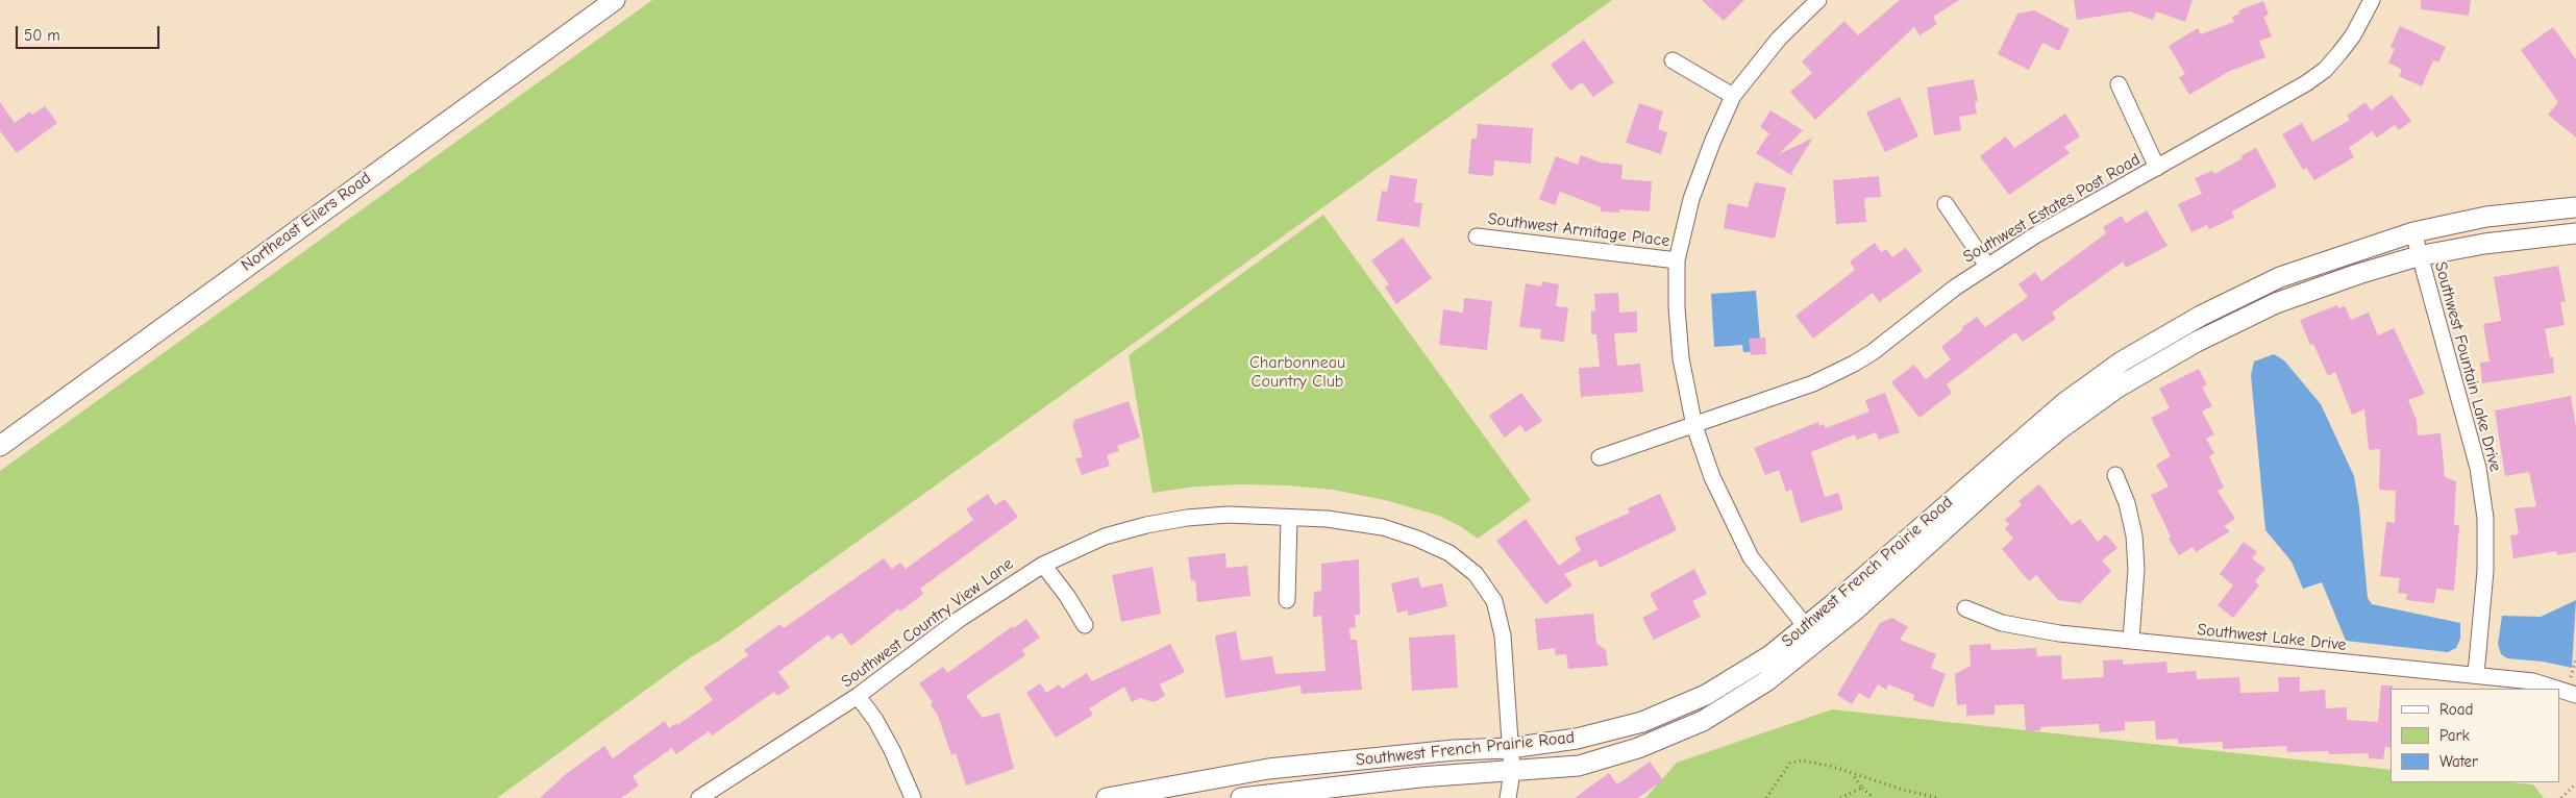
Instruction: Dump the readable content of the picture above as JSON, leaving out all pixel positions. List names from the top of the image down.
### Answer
{
  "streets": {
    "street": [
      "Southwest Estates Post Road",
      "Northeast Eilers Road",
      "Southwest Armitage Place",
      "Southwest Fountain Lake Drive",
      "Southwest French Prairie Road",
      "Southwest Country View Lane",
      "Southwest Lake Drive"
    ]
  },
  "crossings": [
    ["Southwest Fountain Lake Drive", "Southwest French Prairie Road"],
    ["Southwest Fountain Lake Drive", "Southwest Lake Drive"],
    ["Southwest French Prairie Road", "Southwest Country View Lane"]
  ],
  "parks": ["Charbonneau Country Club"],
  "legend": ["Road", "Park", "Water"],
  "scale_bar": "50 m"
}
